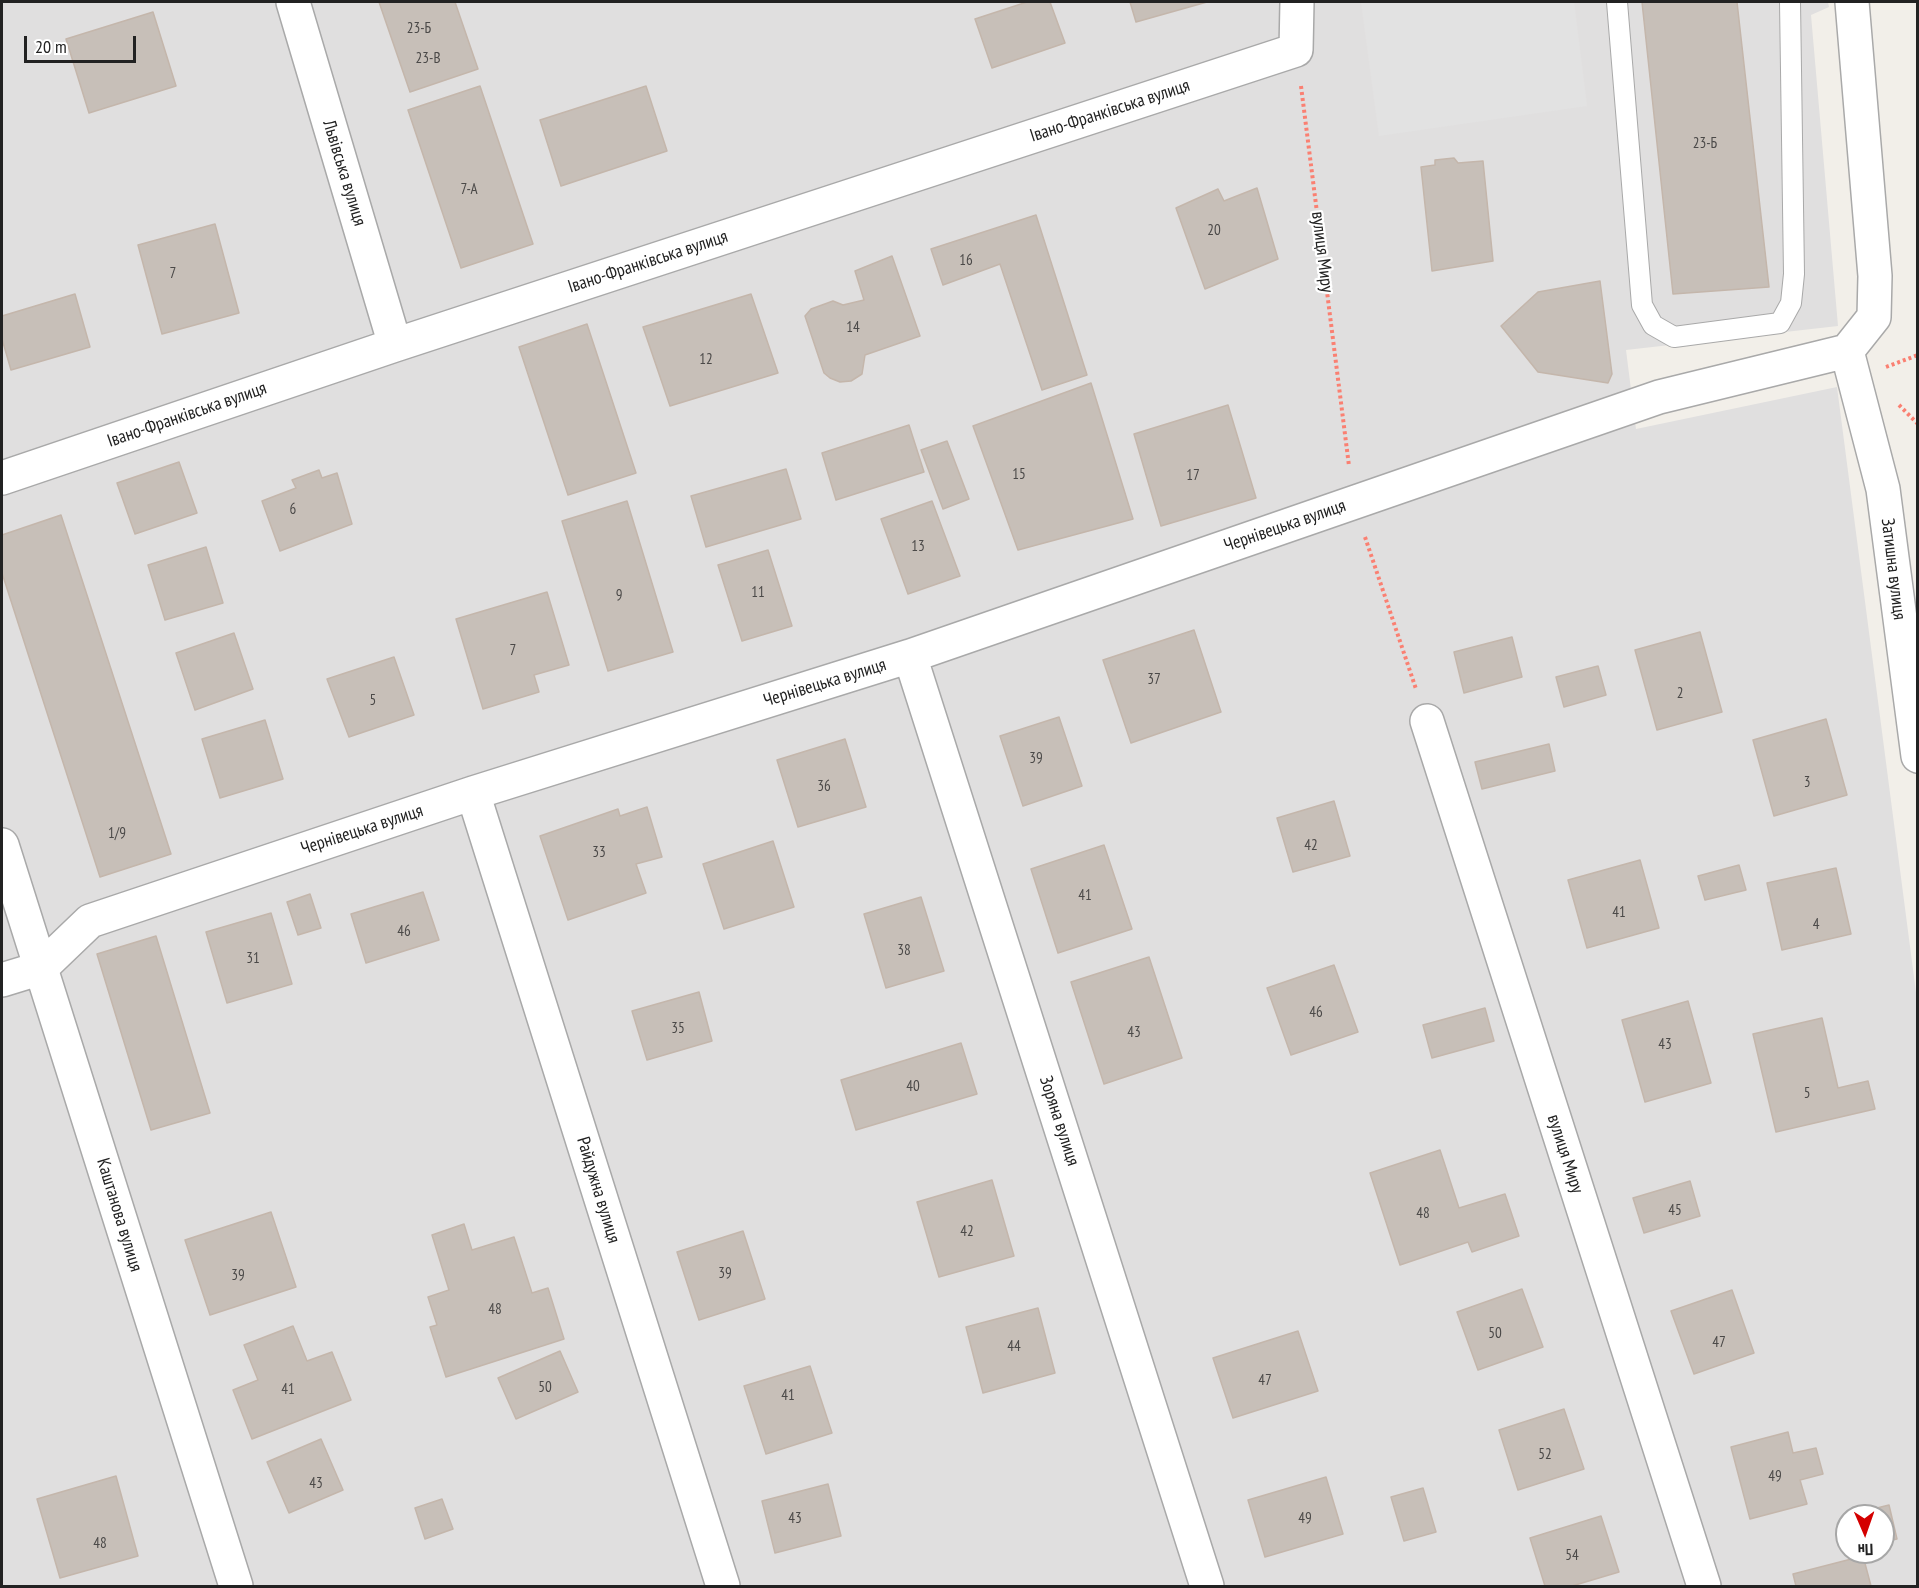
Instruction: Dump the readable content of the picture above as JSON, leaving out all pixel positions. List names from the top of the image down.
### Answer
{
  "streets": {
    "street": [
      "Івано-Франківська вулиця",
      "Львівська вулиця",
      "вулиця Миру",
      "Чернівецька вулиця",
      "Затишна вулиця",
      "Зоряна вулиця",
      "Райдужна вулиця",
      "Каштанова вулиця"
    ]
  },
  "crossings": [
    ["Івано-Франківська вулиця", "Львівська вулиця"],
    ["Івано-Франківська вулиця", "вулиця Миру"],
    ["вулиця Миру", "Чернівецька вулиця"],
    ["Чернівецька вулиця", "Затишна вулиця"],
    ["Чернівецька вулиця", "Зоряна вулиця"],
    ["Чернівецька вулиця", "Райдужна вулиця"],
    ["Чернівецька вулиця", "Каштанова вулиця"]
  ],
  "house_numbers": [
    "23-Б",
    "23-В",
    "23-Б",
    "7-А",
    "20",
    "16",
    "7",
    "14",
    "12",
    "15",
    "17",
    "6",
    "13",
    "11",
    "9",
    "7",
    "37",
    "2",
    "5",
    "39",
    "3",
    "36",
    "1/9",
    "42",
    "33",
    "41",
    "41",
    "4",
    "46",
    "38",
    "31",
    "46",
    "35",
    "43",
    "43",
    "40",
    "5",
    "45",
    "48",
    "42",
    "39",
    "39",
    "48",
    "50",
    "47",
    "44",
    "47",
    "50",
    "41",
    "41",
    "52",
    "49",
    "43",
    "43",
    "49",
    "48",
    "54"
  ],
  "scale_bar": "20 m",
  "north": "bottom"
}
